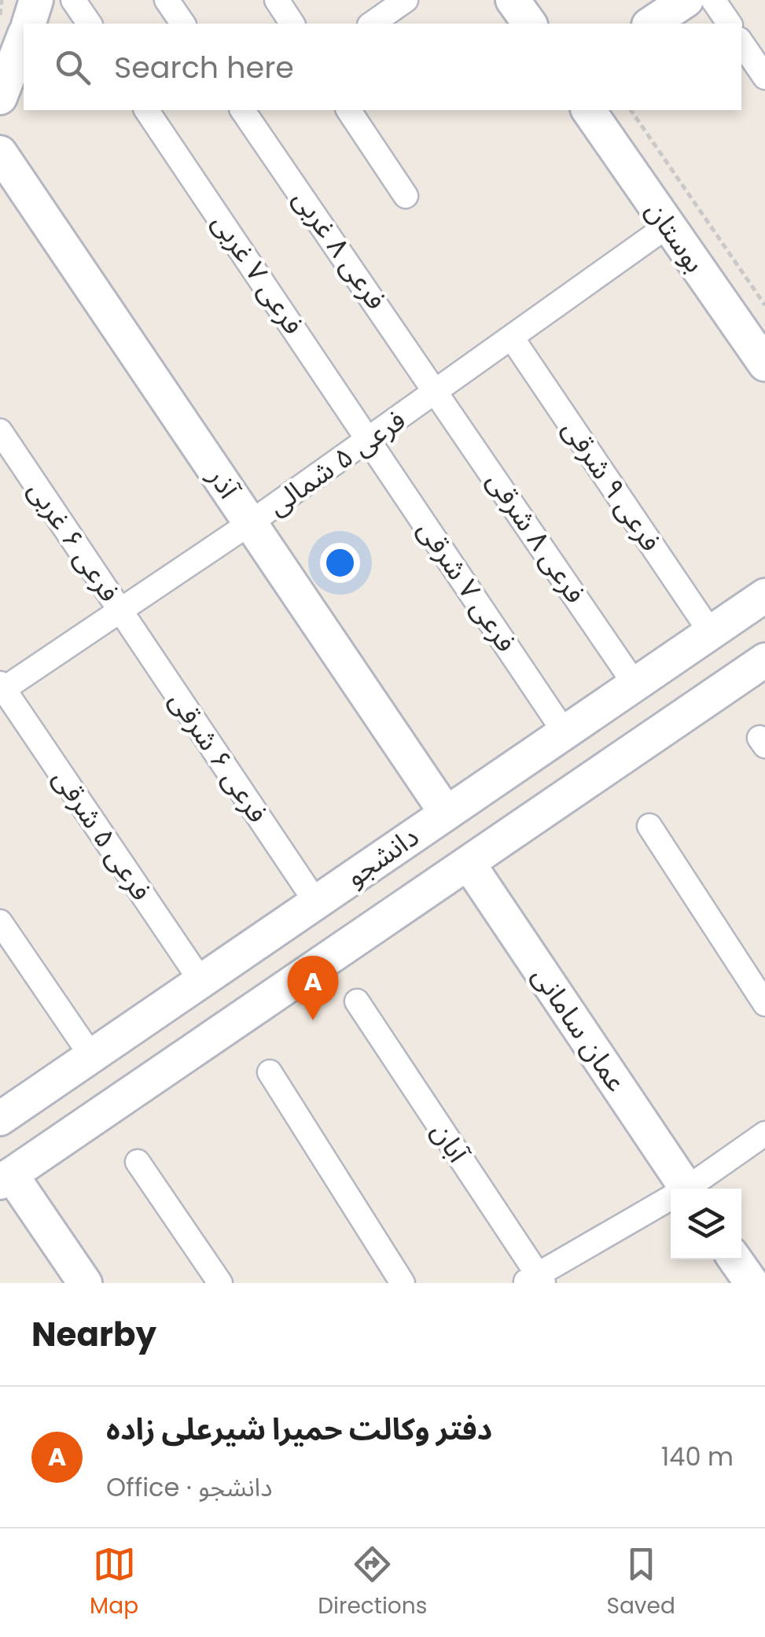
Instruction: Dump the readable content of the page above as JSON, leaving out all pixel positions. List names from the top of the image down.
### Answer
{
  "streets": {
    "main road": [
      "بوستان",
      "آذر",
      "دانشجو",
      "عمان سامانی"
    ],
    "street": [
      "فرعی ۸ غربی",
      "فرعی ۷ غربی",
      "فرعی ۵ شمالی",
      "فرعی ۹ شرقی",
      "فرعی ۸ شرقی",
      "فرعی ۶ غربی",
      "فرعی ۷ شرقی",
      "فرعی ۶ شرقی",
      "فرعی ۵ شرقی",
      "آبان"
    ]
  },
  "crossings": [
    ["بوستان", "فرعی ۵ شمالی"],
    ["فرعی ۸ غربی", "فرعی ۵ شمالی"],
    ["فرعی ۸ غربی", "فرعی ۸ شرقی"],
    ["فرعی ۷ غربی", "فرعی ۵ شمالی"],
    ["فرعی ۷ غربی", "فرعی ۷ شرقی"],
    ["فرعی ۵ شمالی", "آذر"],
    ["فرعی ۵ شمالی", "فرعی ۹ شرقی"],
    ["فرعی ۵ شمالی", "فرعی ۸ شرقی"],
    ["فرعی ۵ شمالی", "فرعی ۶ غربی"],
    ["فرعی ۵ شمالی", "فرعی ۷ شرقی"],
    ["فرعی ۵ شمالی", "فرعی ۶ شرقی"],
    ["فرعی ۵ شمالی", "فرعی ۵ شرقی"],
    ["آذر", "دانشجو"],
    ["فرعی ۹ شرقی", "دانشجو"],
    ["فرعی ۸ شرقی", "دانشجو"],
    ["فرعی ۶ غربی", "فرعی ۶ شرقی"],
    ["فرعی ۷ شرقی", "دانشجو"],
    ["فرعی ۶ شرقی", "دانشجو"],
    ["فرعی ۵ شرقی", "دانشجو"],
    ["دانشجو", "عمان سامانی"]
  ],
  "page": {
    "search": "Search here",
    "pins": "A",
    "heading": "Nearby",
    "list": [
      {
        "mark": "A",
        "name": "دفتر وکالت حمیرا شیرعلی زاده",
        "note": "Office · دانشجو",
        "value": "140 m"
      }
    ],
    "nav": ["Map", "Directions", "Saved"]
  }
}
